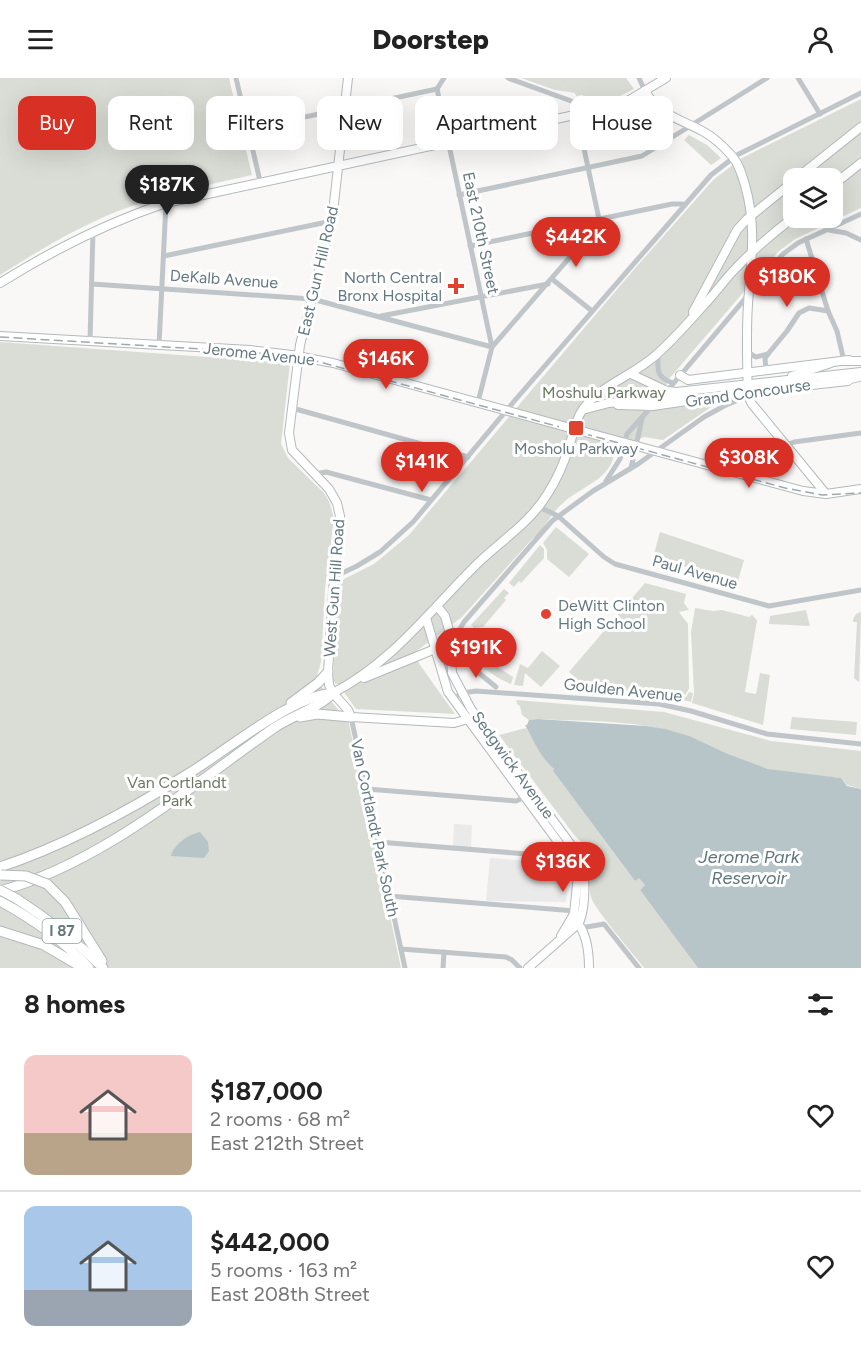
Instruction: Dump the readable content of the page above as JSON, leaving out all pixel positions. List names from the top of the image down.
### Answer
{
  "streets": {
    "highway": ["I 87"],
    "main road": [
      "East Gun Hill Road",
      "Jerome Avenue",
      "Grand Concourse",
      "West Gun Hill Road",
      "Sedgwick Avenue",
      "Van Cortlandt Park South"
    ],
    "street": [
      "East 210th Street",
      "DeKalb Avenue",
      "Paul Avenue",
      "Goulden Avenue"
    ]
  },
  "crossings": [
    ["East 210th Street", "DeKalb Avenue"],
    ["East Gun Hill Road", "DeKalb Avenue"],
    ["East Gun Hill Road", "Jerome Avenue"],
    ["East Gun Hill Road", "West Gun Hill Road"],
    ["Jerome Avenue", "West Gun Hill Road"],
    ["West Gun Hill Road", "Van Cortlandt Park South"],
    ["Goulden Avenue", "Sedgwick Avenue"]
  ],
  "water": ["Jerome Park Reservoir"],
  "parks": ["Moshulu Parkway", "Van Cortlandt Park"],
  "places": {
    "health": ["North Central Bronx Hospital"],
    "transit": ["Mosholu Parkway"],
    "other": ["DeWitt Clinton High School"]
  },
  "page": {
    "header": "Doorstep",
    "chip": [
      "Buy",
      "Rent",
      "Filters",
      "New",
      "Apartment",
      "House"
    ],
    "price": [
      "$187K",
      "$442K",
      "$180K",
      "$146K",
      "$308K",
      "$141K",
      "$191K",
      "$136K"
    ],
    "heading": "8 homes",
    "list": [
      {
        "name": "$187,000",
        "note": "2 rooms · 68 m² · East 212th Street"
      },
      {
        "name": "$442,000",
        "note": "5 rooms · 163 m² · East 208th Street"
      }
    ]
  }
}
